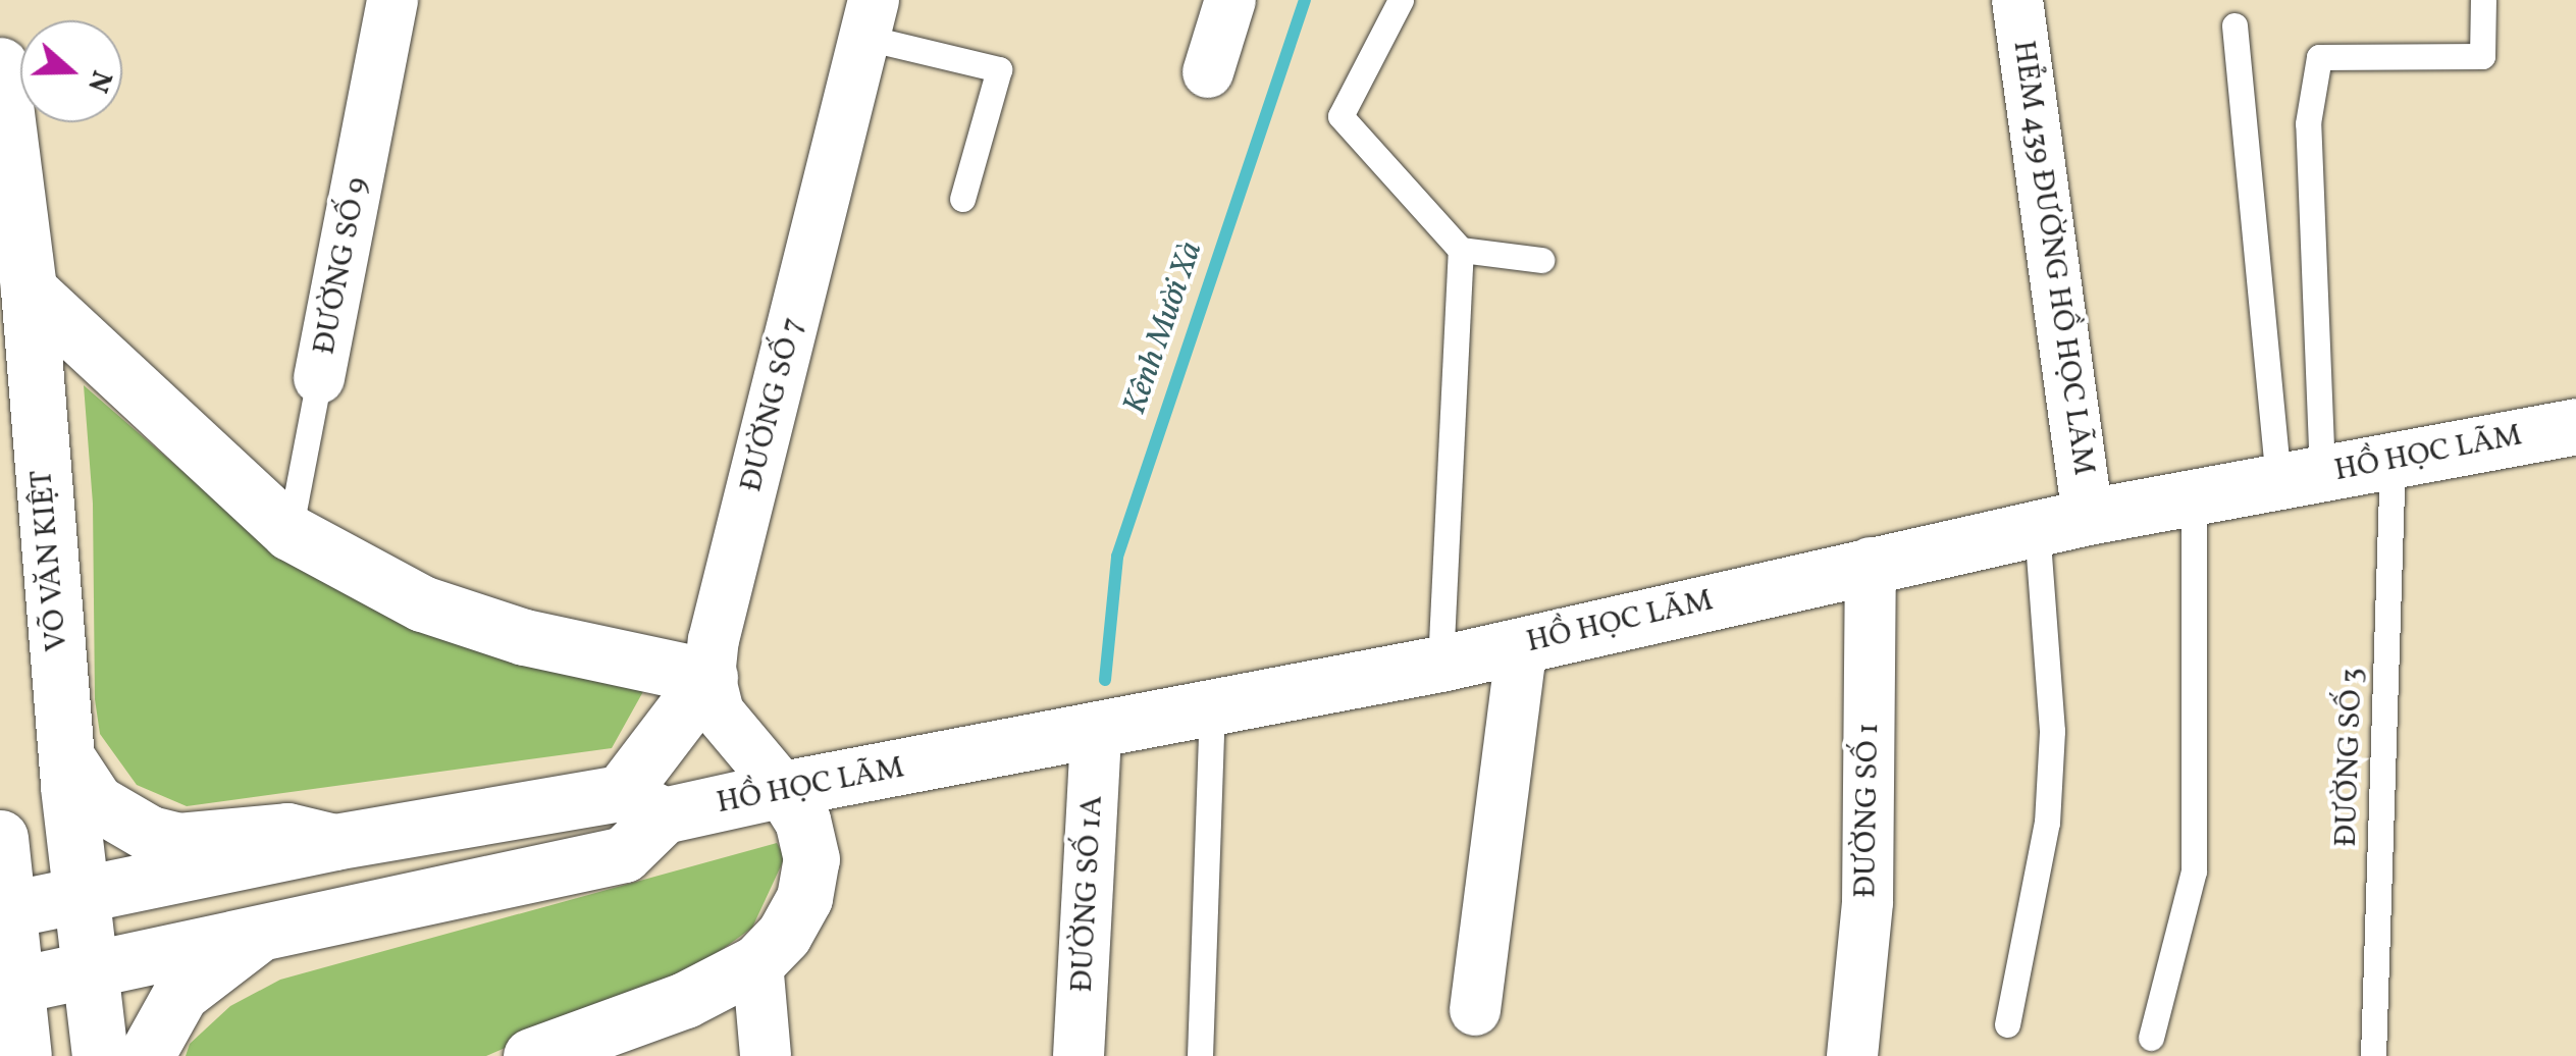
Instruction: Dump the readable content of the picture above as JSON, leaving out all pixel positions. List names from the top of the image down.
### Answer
{
  "streets": {
    "main road": ["HỒ HỌC LÃM", "VÕ VĂN KIỆT"],
    "street": [
      "HẺM 439 ĐƯỜNG HỒ HỌC LÃM",
      "ĐƯỜNG SỐ 9",
      "ĐƯỜNG SỐ 7",
      "ĐƯỜNG SỐ 1",
      "ĐƯỜNG SỐ 1A"
    ],
    "lane": ["ĐƯỜNG SỐ 3"]
  },
  "crossings": [
    ["HẺM 439 ĐƯỜNG HỒ HỌC LÃM", "HỒ HỌC LÃM"],
    ["HỒ HỌC LÃM", "VÕ VĂN KIỆT"],
    ["HỒ HỌC LÃM", "ĐƯỜNG SỐ 3"],
    ["HỒ HỌC LÃM", "ĐƯỜNG SỐ 1"],
    ["HỒ HỌC LÃM", "ĐƯỜNG SỐ 1A"]
  ],
  "water": ["Kênh Mười Xà"],
  "north": "right"
}
